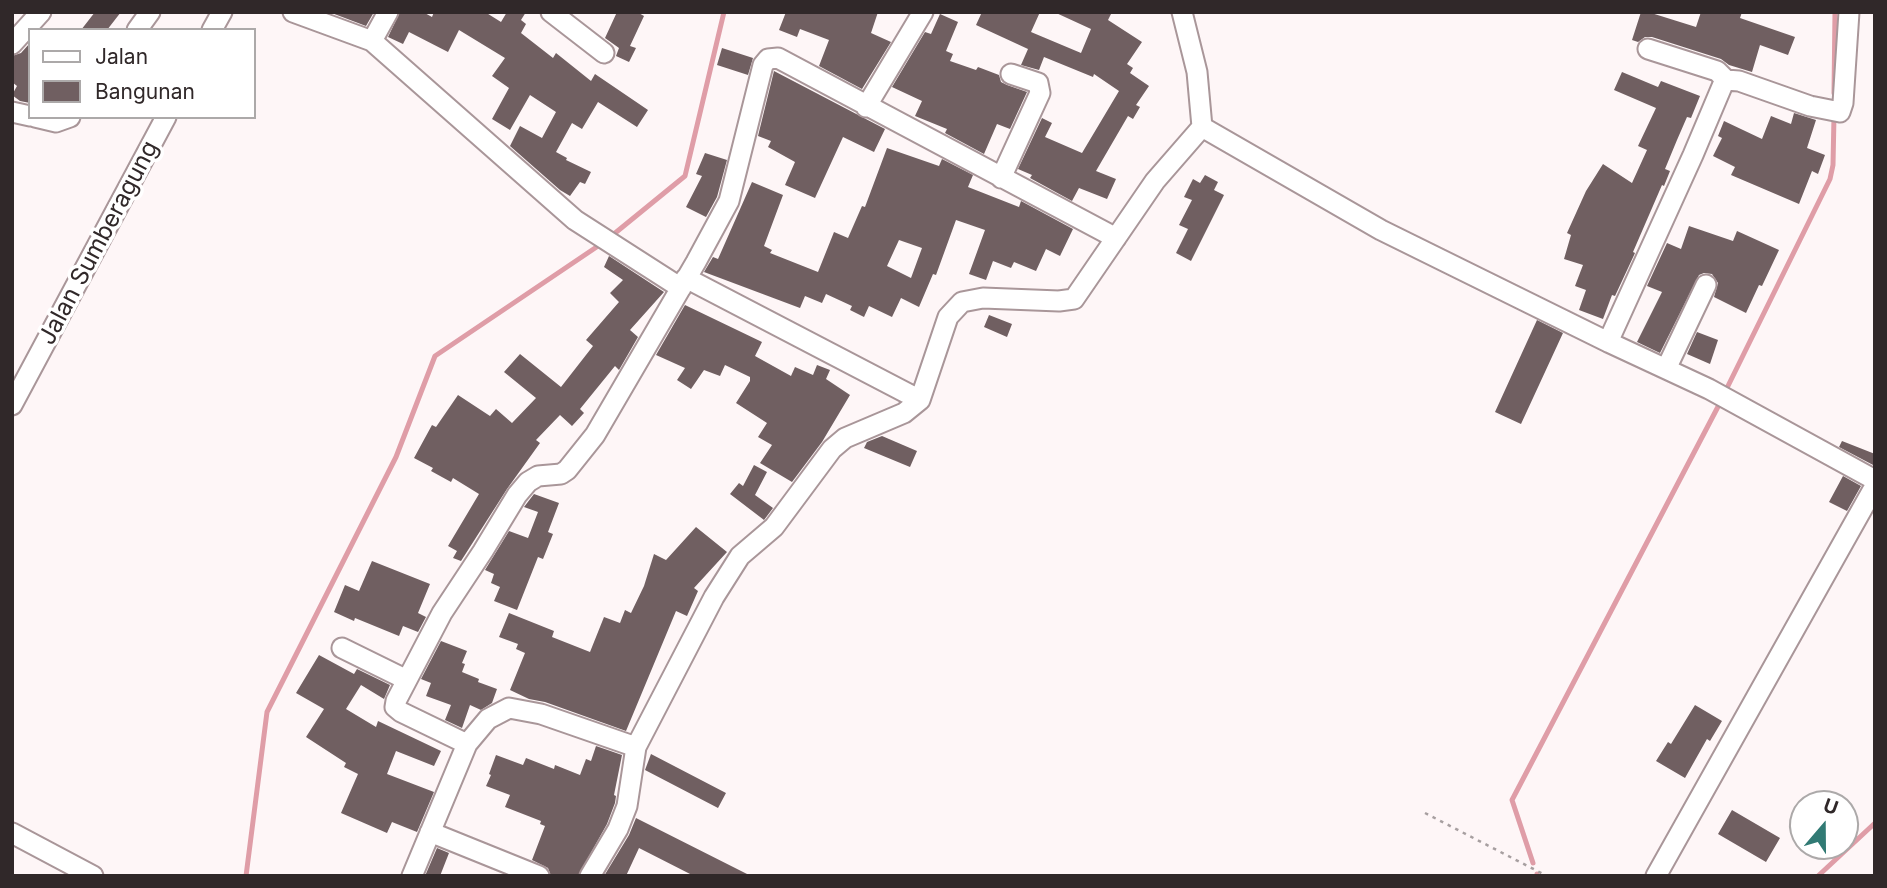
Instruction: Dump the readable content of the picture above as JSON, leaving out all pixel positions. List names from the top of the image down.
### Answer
{
  "streets": {
    "street": ["Jalan Sumberagung"]
  },
  "legend": ["Jalan", "Bangunan"],
  "north": "top"
}
